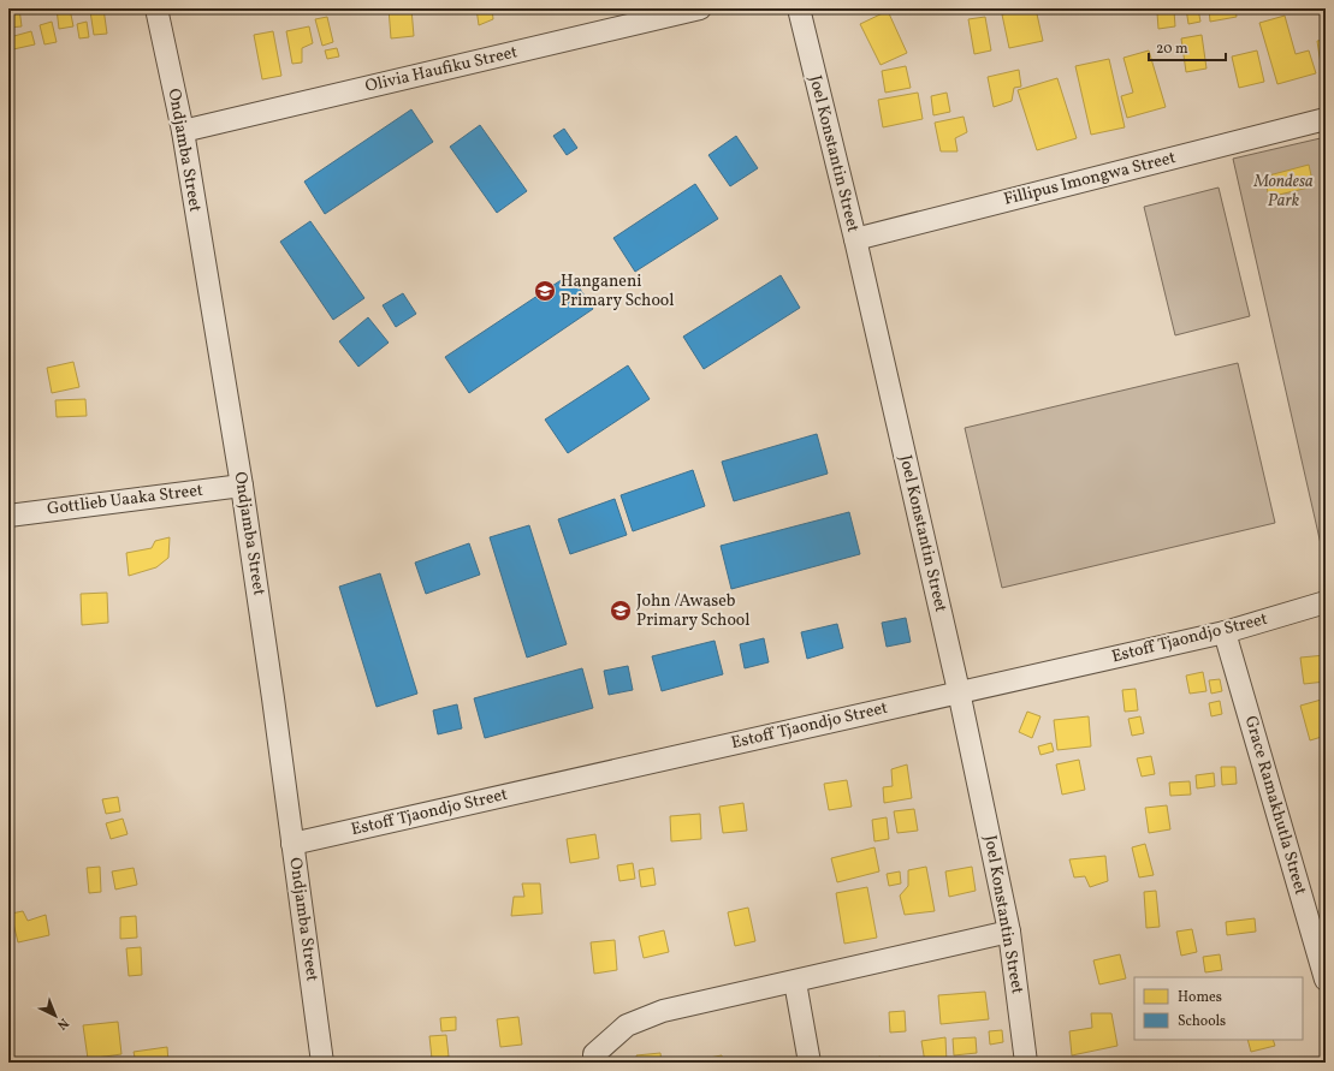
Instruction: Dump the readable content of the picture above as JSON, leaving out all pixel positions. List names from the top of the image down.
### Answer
{
  "streets": {
    "street": [
      "Olivia Haufiku Street",
      "Ondjamba Street",
      "Joel Konstantin Street",
      "Fillipus Imongwa Street",
      "Gottlieb Uaaka Street",
      "Estoff Tjaondjo Street",
      "Grace Ramakhutla Street"
    ]
  },
  "crossings": [
    ["Olivia Haufiku Street", "Ondjamba Street"],
    ["Ondjamba Street", "Gottlieb Uaaka Street"],
    ["Ondjamba Street", "Estoff Tjaondjo Street"],
    ["Joel Konstantin Street", "Fillipus Imongwa Street"],
    ["Joel Konstantin Street", "Estoff Tjaondjo Street"],
    ["Estoff Tjaondjo Street", "Grace Ramakhutla Street"]
  ],
  "parks": ["Mondesa Park"],
  "places": {
    "school or university": ["Hanganeni Primary School", "John /Awaseb Primary School"]
  },
  "legend": ["Homes", "Schools"],
  "scale_bar": "20 m",
  "north": "bottom right"
}
